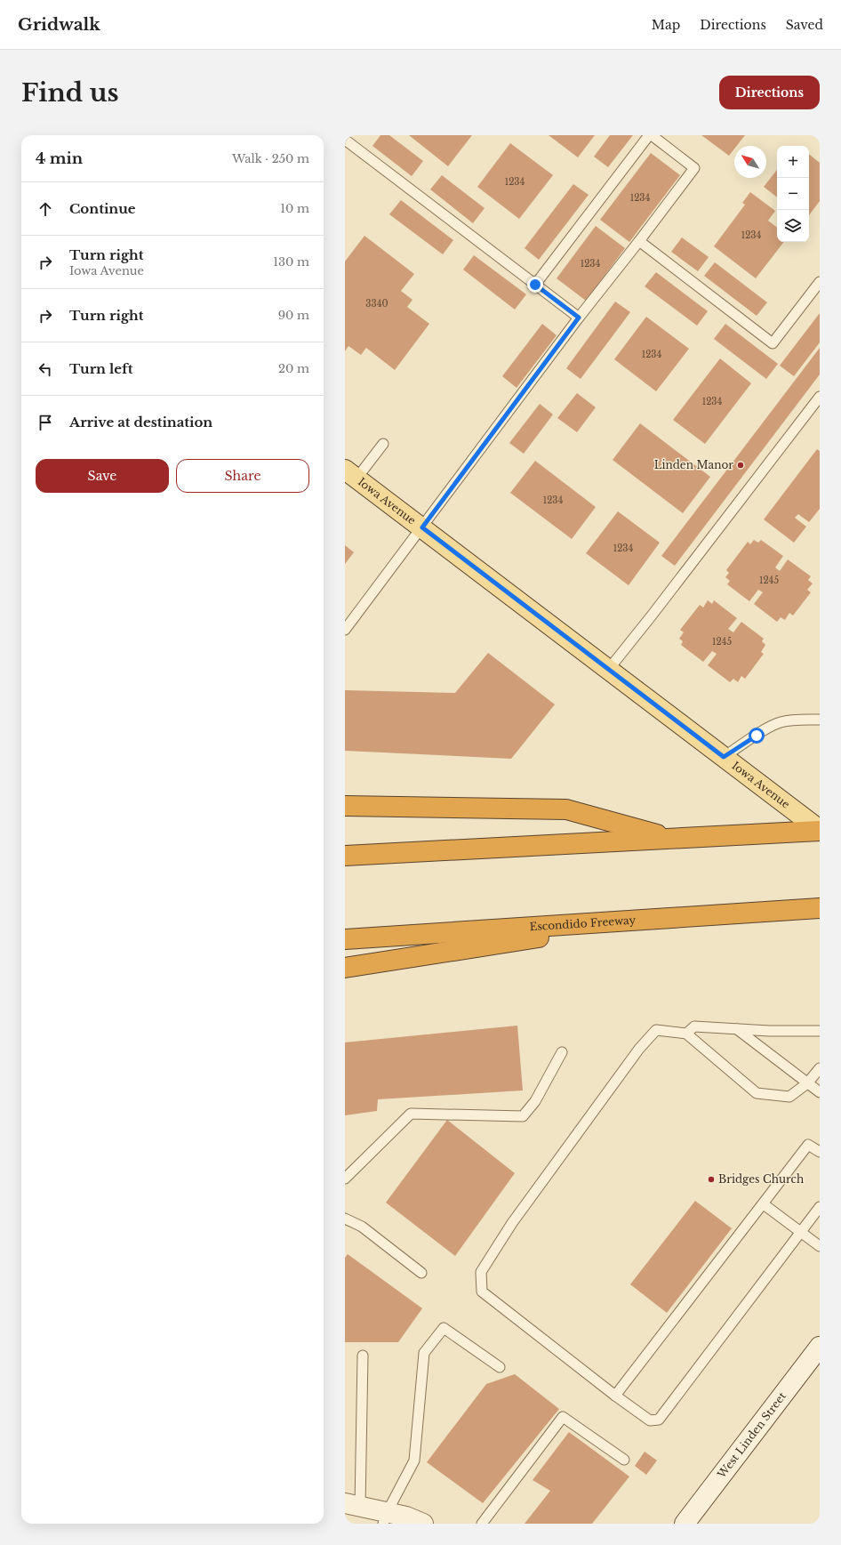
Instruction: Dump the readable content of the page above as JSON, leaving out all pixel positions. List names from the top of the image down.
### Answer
{
  "streets": {
    "highway": ["Escondido Freeway"],
    "main road": ["Iowa Avenue", "West Linden Street"]
  },
  "places": ["Linden Manor", "Bridges Church"],
  "house_numbers": [
    "1234",
    "1234",
    "1234",
    "1234",
    "3340",
    "1234",
    "1234",
    "1234",
    "1234",
    "1245",
    "1245"
  ],
  "north": "top left",
  "page": {
    "header": "Gridwalk",
    "nav": ["Map", "Directions", "Saved"],
    "buttons": [
      "Directions",
      ["Save", "Share"]
    ],
    "title": "Find us",
    "heading": ["4 min", "Walk · 250 m"],
    "map_buttons": ["+", "−"],
    "list": [
      ["Continue", "10 m"],
      ["Turn right", "Iowa Avenue", "130 m"],
      ["Turn right", "90 m"],
      ["Turn left", "20 m"],
      "Arrive at destination"
    ]
  }
}
